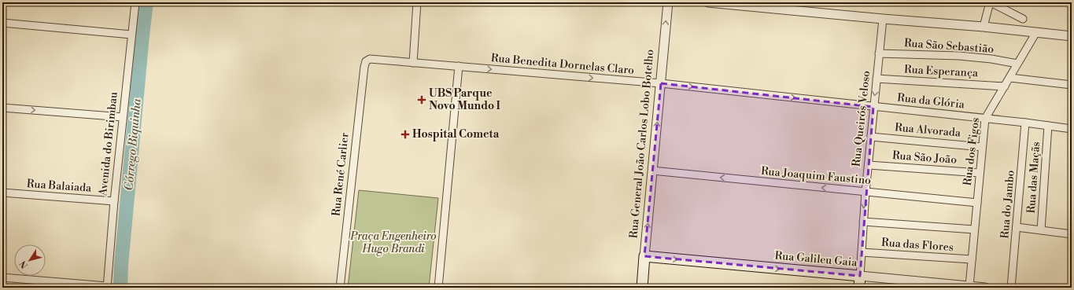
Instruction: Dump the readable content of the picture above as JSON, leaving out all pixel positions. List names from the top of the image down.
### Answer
{
  "streets": {
    "main road": ["Rua General João Carlos Lobo Botelho", "Rua Galileu Gaia"],
    "street": [
      "Rua São Sebastião",
      "Rua Benedita Dornelas Claro",
      "Rua Esperança",
      "Rua da Glória",
      "Rua Queirós Veloso",
      "Rua Alvorada",
      "Avenida do Birimbau",
      "Rua dos Figos",
      "Rua São João",
      "Rua René Carlier",
      "Rua Joaquim Faustino",
      "Rua das Maçãs",
      "Rua Balaiada",
      "Rua do Jambo",
      "Rua das Flores"
    ]
  },
  "crossings": [
    ["Rua São Sebastião", "Rua Queirós Veloso"],
    ["Rua São Sebastião", "Rua dos Figos"],
    ["Rua Benedita Dornelas Claro", "Rua da Glória"],
    ["Rua Benedita Dornelas Claro", "Rua Queirós Veloso"],
    ["Rua Benedita Dornelas Claro", "Rua General João Carlos Lobo Botelho"],
    ["Rua Benedita Dornelas Claro", "Rua René Carlier"],
    ["Rua Esperança", "Rua Queirós Veloso"],
    ["Rua Esperança", "Rua dos Figos"],
    ["Rua da Glória", "Rua Queirós Veloso"],
    ["Rua da Glória", "Rua dos Figos"],
    ["Rua da Glória", "Rua das Maçãs"],
    ["Rua da Glória", "Rua do Jambo"],
    ["Rua Queirós Veloso", "Rua Alvorada"],
    ["Rua Queirós Veloso", "Rua São João"],
    ["Rua Queirós Veloso", "Rua Joaquim Faustino"],
    ["Rua Queirós Veloso", "Rua das Flores"],
    ["Rua Queirós Veloso", "Rua Galileu Gaia"],
    ["Rua Alvorada", "Rua dos Figos"],
    ["Avenida do Birimbau", "Rua Balaiada"],
    ["Rua General João Carlos Lobo Botelho", "Rua Joaquim Faustino"],
    ["Rua General João Carlos Lobo Botelho", "Rua Galileu Gaia"],
    ["Rua dos Figos", "Rua São João"],
    ["Rua dos Figos", "Rua Joaquim Faustino"],
    ["Rua dos Figos", "Rua das Flores"],
    ["Rua dos Figos", "Rua Galileu Gaia"]
  ],
  "one_way": [
    "Rua Benedita Dornelas Claro",
    "Rua General João Carlos Lobo Botelho",
    "Rua Joaquim Faustino",
    "Rua Galileu Gaia"
  ],
  "water": ["Córrego Biquinha"],
  "parks": ["Praça Engenheiro Hugo Brandi"],
  "places": {
    "health": ["UBS Parque Novo Mundo I", "Hospital Cometa"]
  },
  "north": "bottom left"
}
